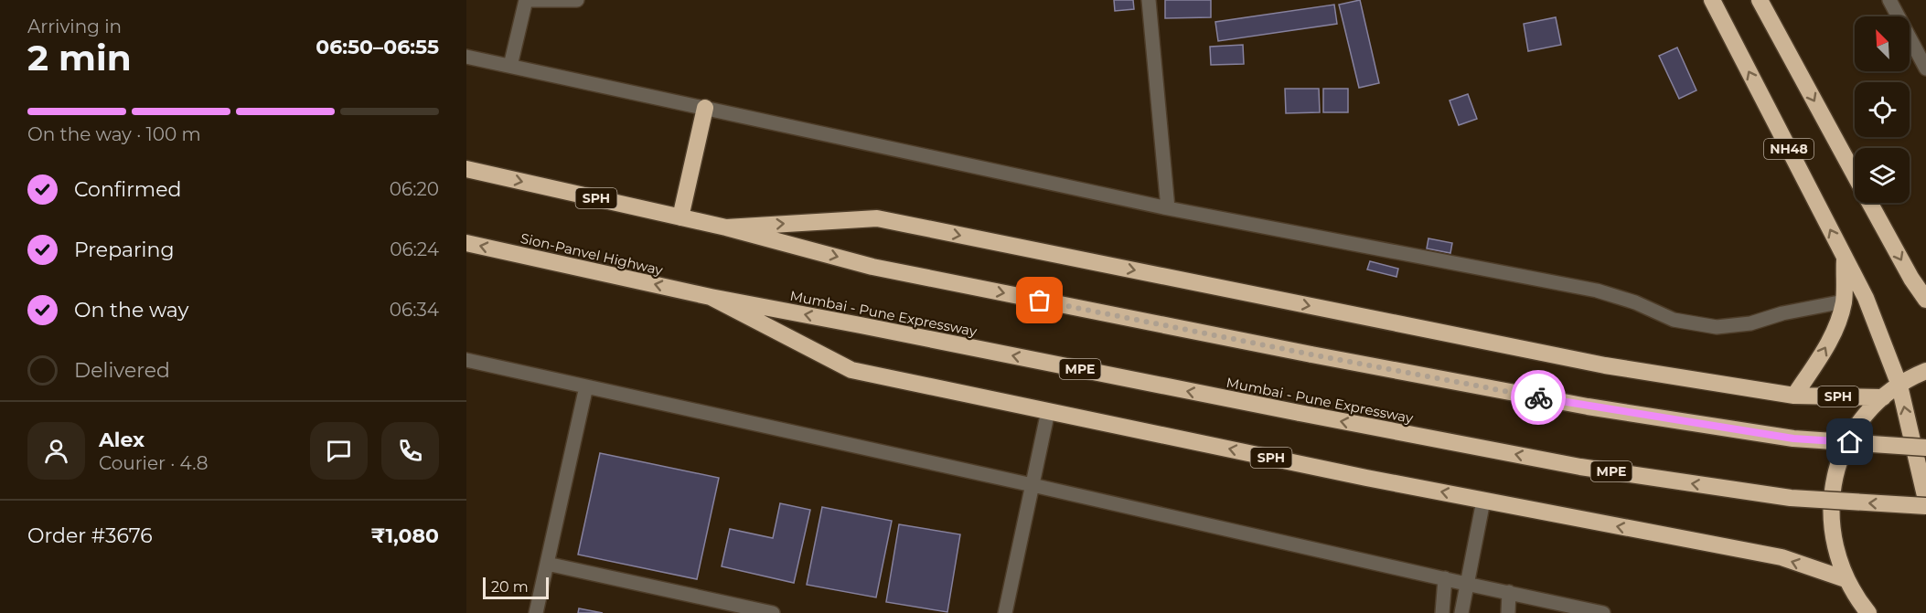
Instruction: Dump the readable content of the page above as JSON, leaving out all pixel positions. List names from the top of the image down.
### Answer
{
  "streets": {
    "highway": [
      "NH48",
      "SPH",
      "Sion-Panvel Highway",
      "Mumbai - Pune Expressway",
      "MPE"
    ]
  },
  "crossings": [
    ["SPH", "Sion-Panvel Highway"],
    ["SPH", "Mumbai - Pune Expressway"],
    ["Sion-Panvel Highway", "Mumbai - Pune Expressway"]
  ],
  "scale_bar": "20 m",
  "north": "top left",
  "page": {
    "heading": ["2 min", "Arriving in", "06:50–06:55"],
    "panel": [
      "Alex",
      "Courier · 4.8",
      "Order #3676",
      "₹1,080"
    ],
    "bar": "On the way · 100 m",
    "list": [
      ["Confirmed", "06:20"],
      ["Preparing", "06:24"],
      ["On the way", "06:34"],
      "Delivered"
    ],
    "scale": "20 m"
  }
}
